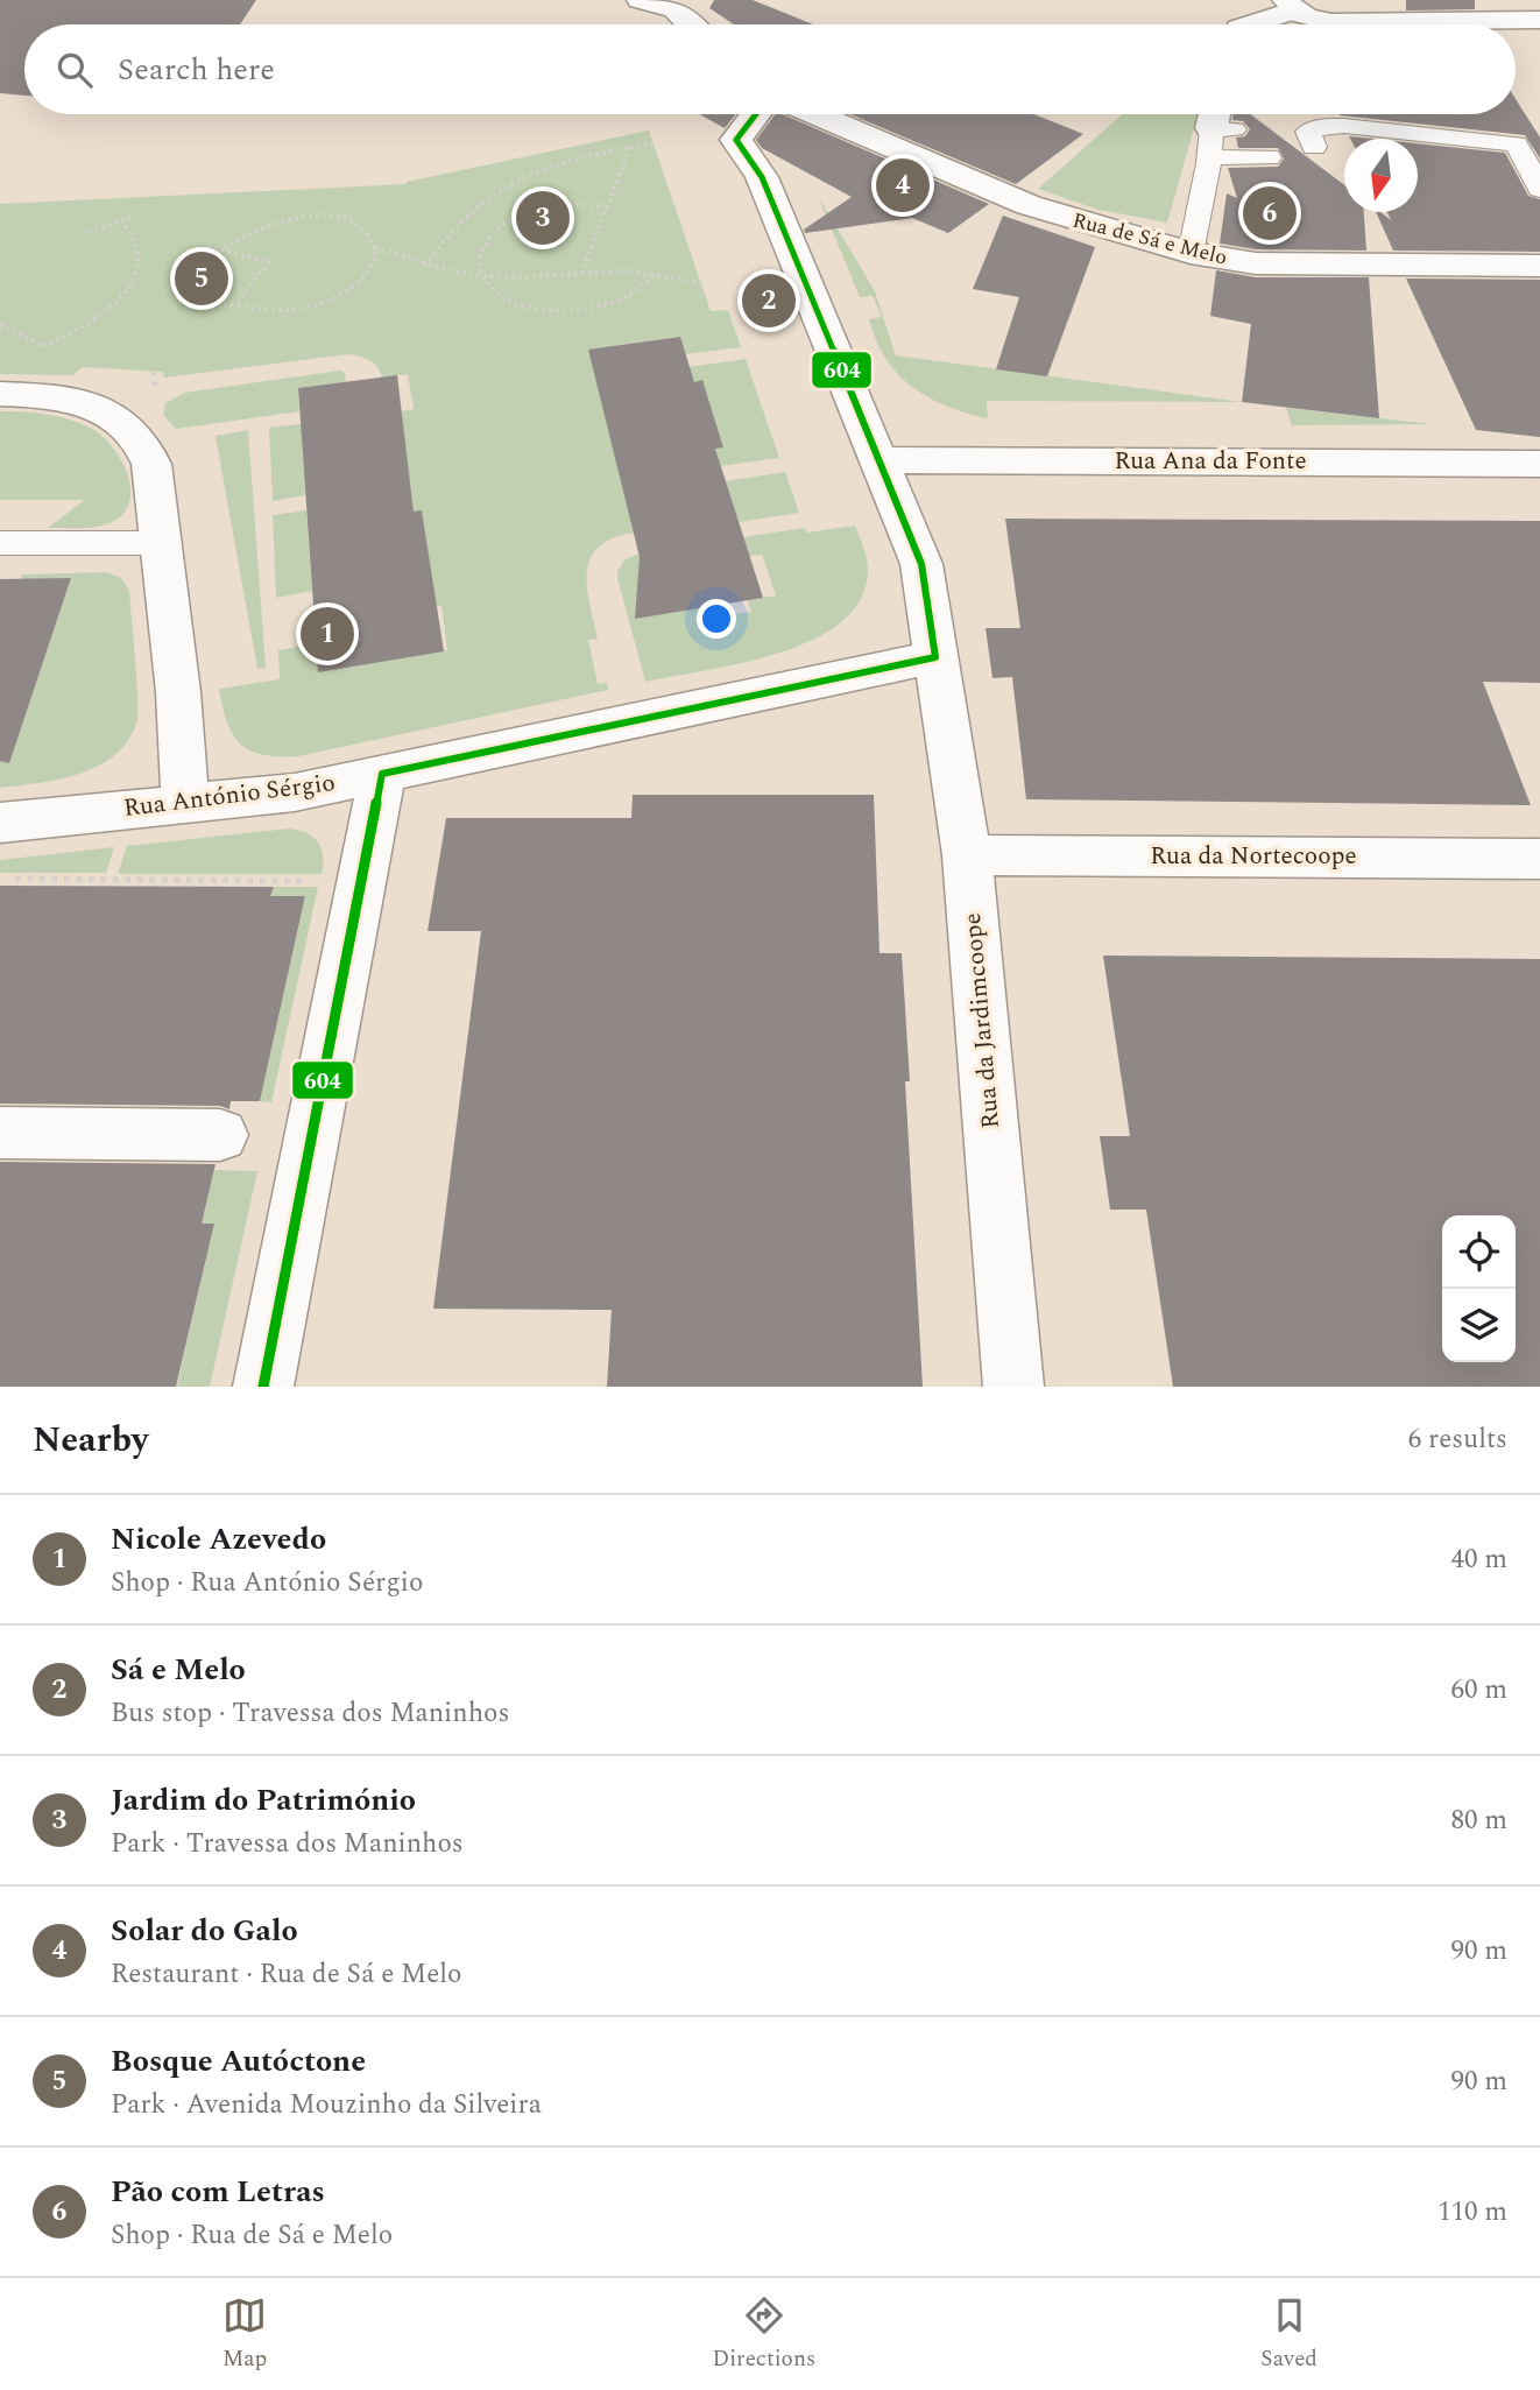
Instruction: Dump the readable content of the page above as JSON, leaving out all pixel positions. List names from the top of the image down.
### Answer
{
  "streets": {
    "street": [
      "Rua de Sá e Melo",
      "Rua Ana da Fonte",
      "Rua António Sérgio",
      "Rua da Nortecoope",
      "Rua da Jardimcoope"
    ]
  },
  "crossings": [
    ["Rua Ana da Fonte", "Rua da Jardimcoope"],
    ["Rua António Sérgio", "Rua da Jardimcoope"],
    ["Rua da Nortecoope", "Rua da Jardimcoope"]
  ],
  "lines": ["transit line 604"],
  "north": "bottom",
  "page": {
    "search": "Search here",
    "pins": [
      "4",
      "6",
      "3",
      "5",
      "2",
      "1"
    ],
    "heading": ["Nearby", "6 results"],
    "list": [
      {
        "mark": "1",
        "name": "Nicole Azevedo",
        "note": "Shop · Rua António Sérgio",
        "value": "40 m"
      },
      {
        "mark": "2",
        "name": "Sá e Melo",
        "note": "Bus stop · Travessa dos Maninhos",
        "value": "60 m"
      },
      {
        "mark": "3",
        "name": "Jardim do Património",
        "note": "Park · Travessa dos Maninhos",
        "value": "80 m"
      },
      {
        "mark": "4",
        "name": "Solar do Galo",
        "note": "Restaurant · Rua de Sá e Melo",
        "value": "90 m"
      },
      {
        "mark": "5",
        "name": "Bosque Autóctone",
        "note": "Park · Avenida Mouzinho da Silveira",
        "value": "90 m"
      },
      {
        "mark": "6",
        "name": "Pão com Letras",
        "note": "Shop · Rua de Sá e Melo",
        "value": "110 m"
      }
    ],
    "nav": ["Map", "Directions", "Saved"]
  }
}
